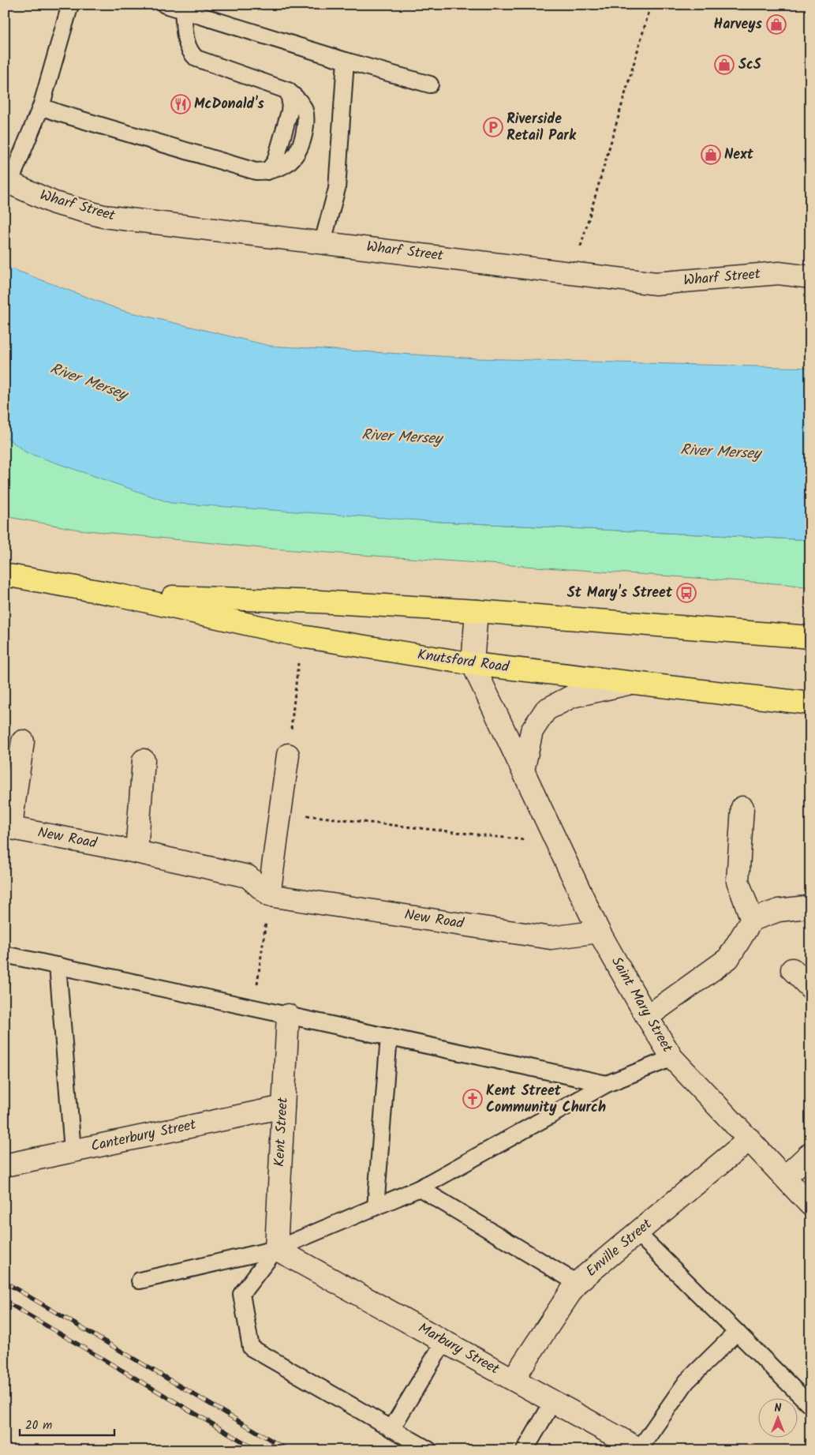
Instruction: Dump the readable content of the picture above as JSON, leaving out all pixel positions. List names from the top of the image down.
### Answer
{
  "streets": {
    "highway": ["Knutsford Road"],
    "street": [
      "Wharf Street",
      "New Road",
      "Saint Mary Street",
      "Kent Street",
      "Canterbury Street",
      "Enville Street",
      "Marbury Street"
    ]
  },
  "crossings": [
    ["Knutsford Road", "Saint Mary Street"],
    ["New Road", "Saint Mary Street"],
    ["Saint Mary Street", "Enville Street"],
    ["Kent Street", "Canterbury Street"],
    ["Kent Street", "Marbury Street"],
    ["Enville Street", "Marbury Street"]
  ],
  "water": ["River Mersey"],
  "places": {
    "shop": ["Harveys", "ScS", "Next"],
    "restaurant": ["McDonald's"],
    "parking": ["Riverside Retail Park"],
    "bus stop": ["St Mary's Street"],
    "church": ["Kent Street Community Church"]
  },
  "scale_bar": "20 m",
  "north": "top"
}
